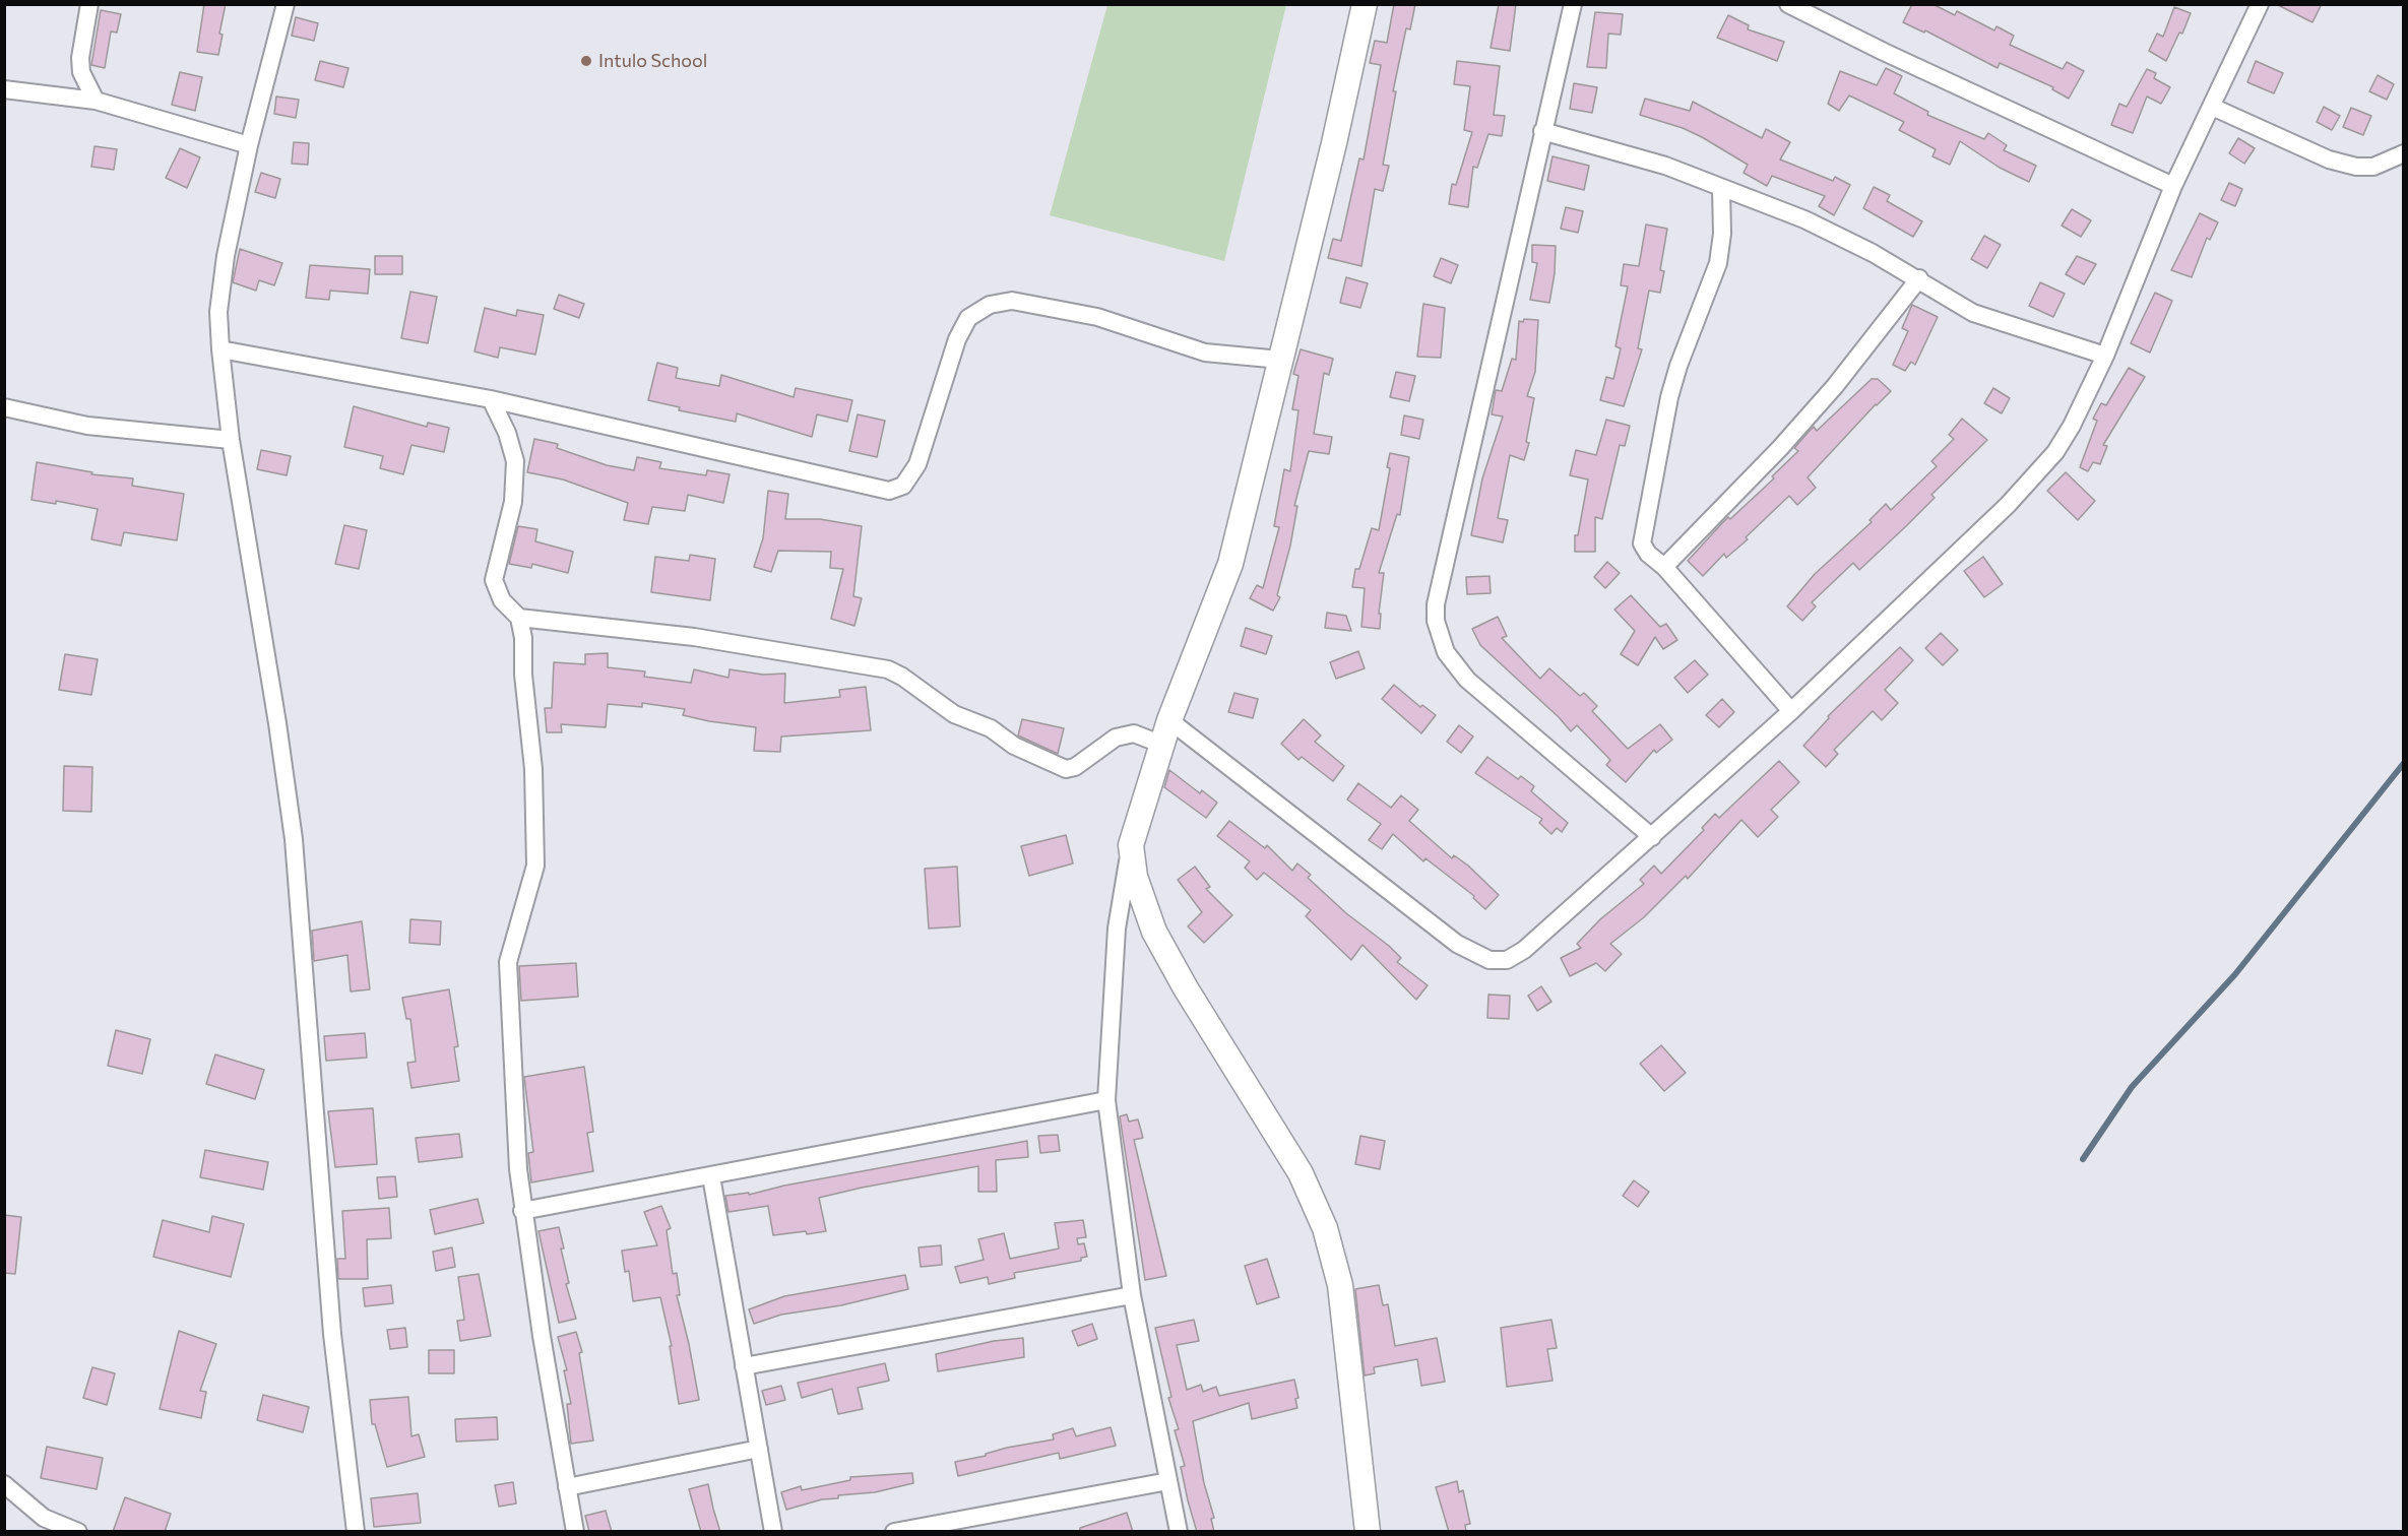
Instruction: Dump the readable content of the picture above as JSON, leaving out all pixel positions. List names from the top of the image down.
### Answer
{
  "places": ["Intulo School"]
}
